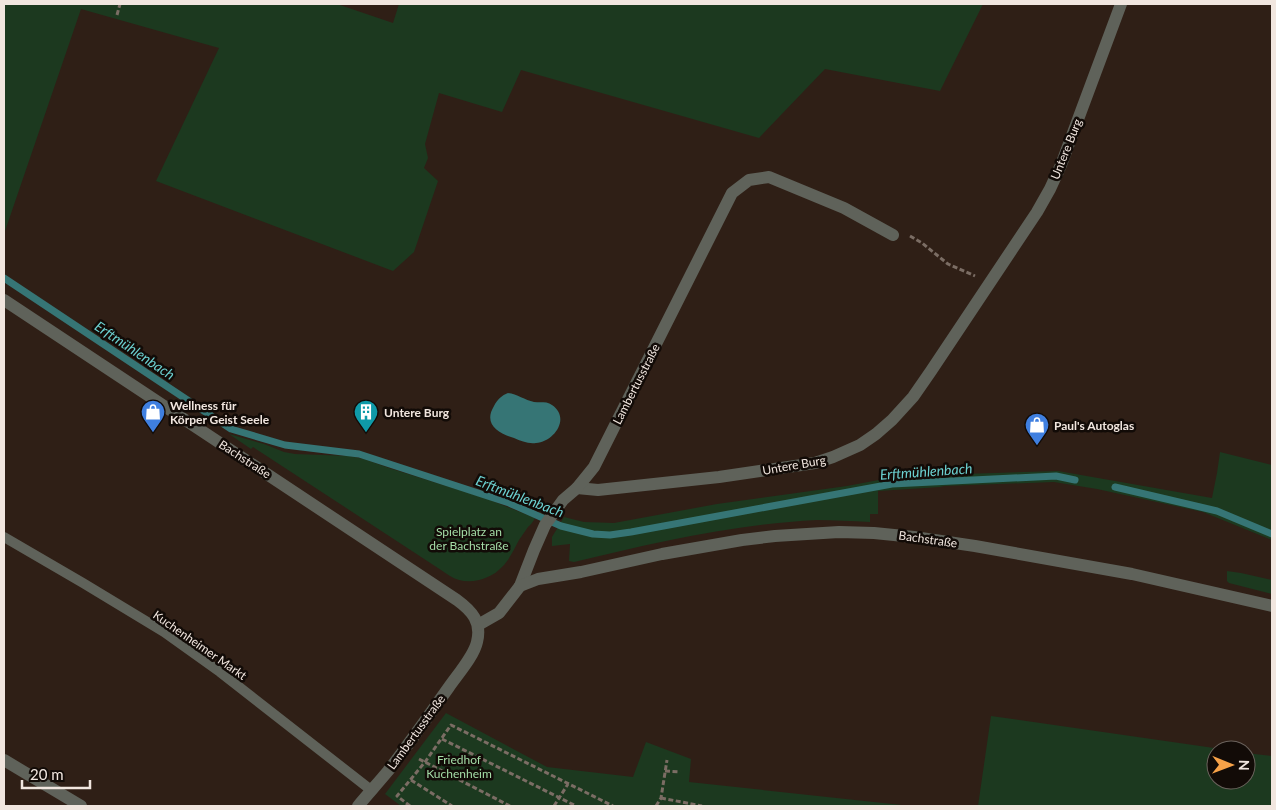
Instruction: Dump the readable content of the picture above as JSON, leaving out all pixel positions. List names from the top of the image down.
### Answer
{
  "streets": {
    "street": ["Untere Burg", "Lambertusstraße", "Bachstraße"],
    "lane": ["Kuchenheimer Markt"]
  },
  "crossings": [
    ["Untere Burg", "Lambertusstraße"],
    ["Lambertusstraße", "Bachstraße"],
    ["Lambertusstraße", "Kuchenheimer Markt"]
  ],
  "water": ["Erftmühlenbach"],
  "parks": ["Spielplatz an der Bachstraße", "Friedhof Kuchenheim"],
  "places": {
    "shop": ["Wellness für Körper Geist Seele", "Paul's Autoglas"],
    "building": ["Untere Burg"]
  },
  "scale_bar": "20 m",
  "north": "right"
}
